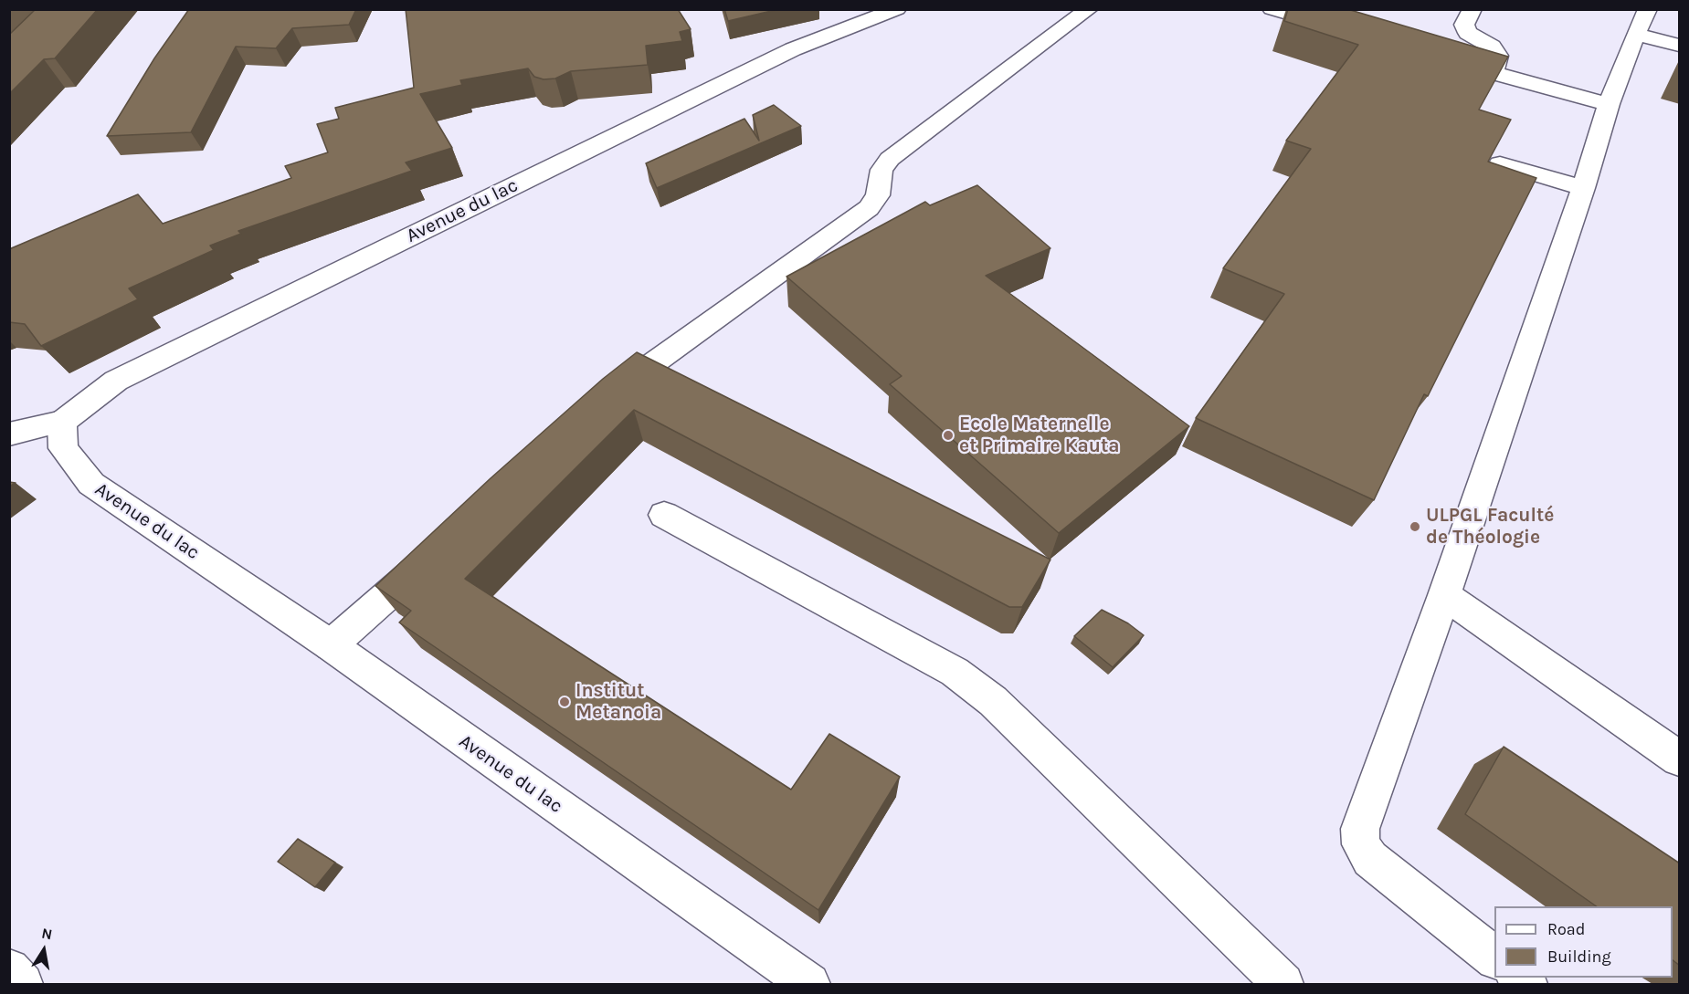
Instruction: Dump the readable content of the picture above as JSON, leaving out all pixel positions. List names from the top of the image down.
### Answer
{
  "streets": {
    "main road": ["Avenue du lac"]
  },
  "places": ["Ecole Maternelle et Primaire Kauta", "ULPGL Faculté de Théologie", "Institut Metanoia"],
  "legend": ["Road", "Building"],
  "north": "top"
}
